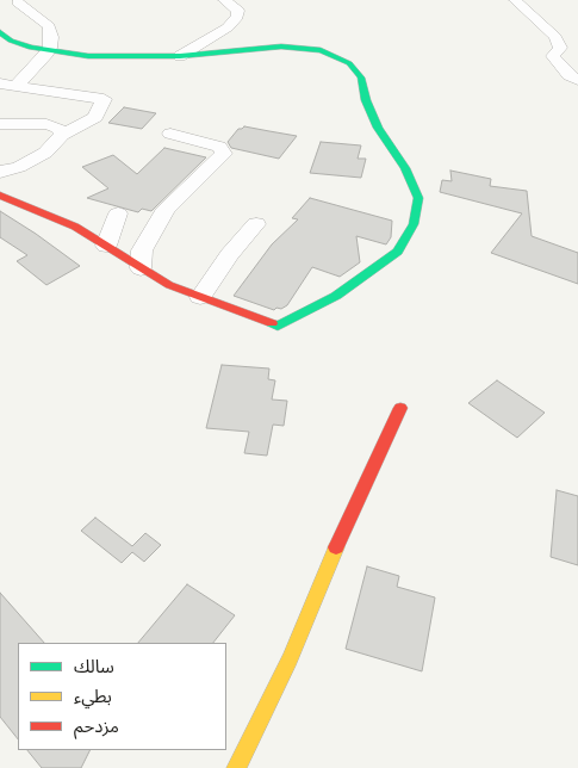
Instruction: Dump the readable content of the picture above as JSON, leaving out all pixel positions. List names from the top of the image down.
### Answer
{
  "legend": ["سالك", "بطيء", "مزدحم"]
}
